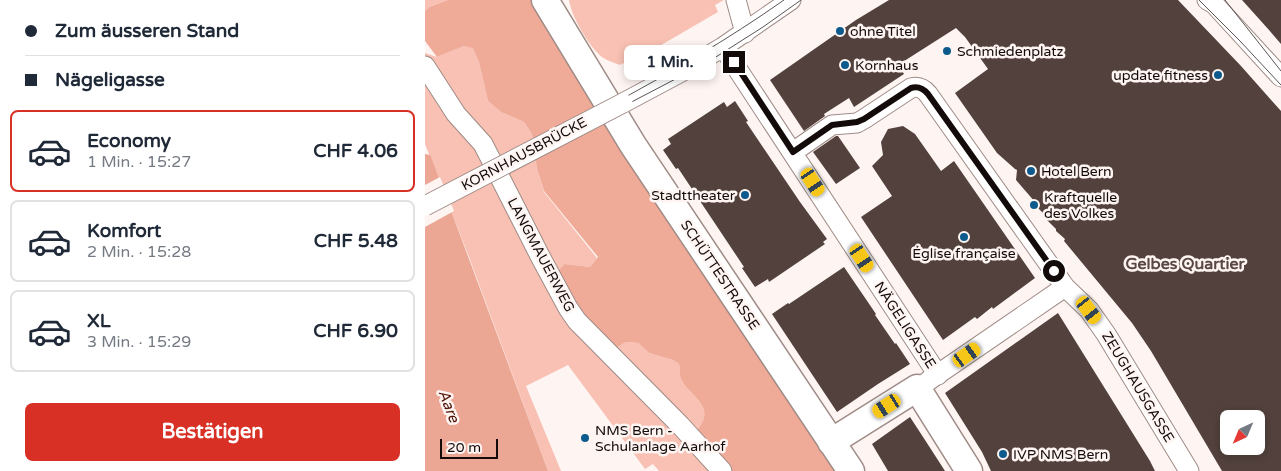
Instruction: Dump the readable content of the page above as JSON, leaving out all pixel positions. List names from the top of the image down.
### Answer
{
  "streets": {
    "street": [
      "KORNHAUSBRÜCKE",
      "LANGMAUERWEG",
      "SCHÜTTESTRASSE",
      "NÄGELIGASSE",
      "ZEUGHAUSGASSE"
    ]
  },
  "crossings": [
    ["KORNHAUSBRÜCKE", "NÄGELIGASSE"],
    ["NÄGELIGASSE", "ZEUGHAUSGASSE"]
  ],
  "districts": ["Gelbes Quartier"],
  "water": ["Aare"],
  "places": [
    "ohne Titel",
    "Schmiedenplatz",
    "Kornhaus",
    "update fitness",
    "Hotel Bern",
    "Stadttheater",
    "Kraftquelle des Volkes",
    "Église française",
    "NMS Bern - Schulanlage Aarhof",
    "IVP NMS Bern"
  ],
  "scale_bar": "20 m",
  "north": "bottom left",
  "page": {
    "banner": ["Zum äusseren Stand", "Nägeligasse"],
    "bubble": "1 Min.",
    "list": [
      {
        "name": "Economy",
        "note": "1 Min. · 15:27",
        "value": "CHF 4.06"
      },
      {
        "name": "Komfort",
        "note": "2 Min. · 15:28",
        "value": "CHF 5.48"
      },
      {
        "name": "XL",
        "note": "3 Min. · 15:29",
        "value": "CHF 6.90"
      }
    ],
    "buttons": "Bestätigen",
    "scale": "20 m"
  }
}
